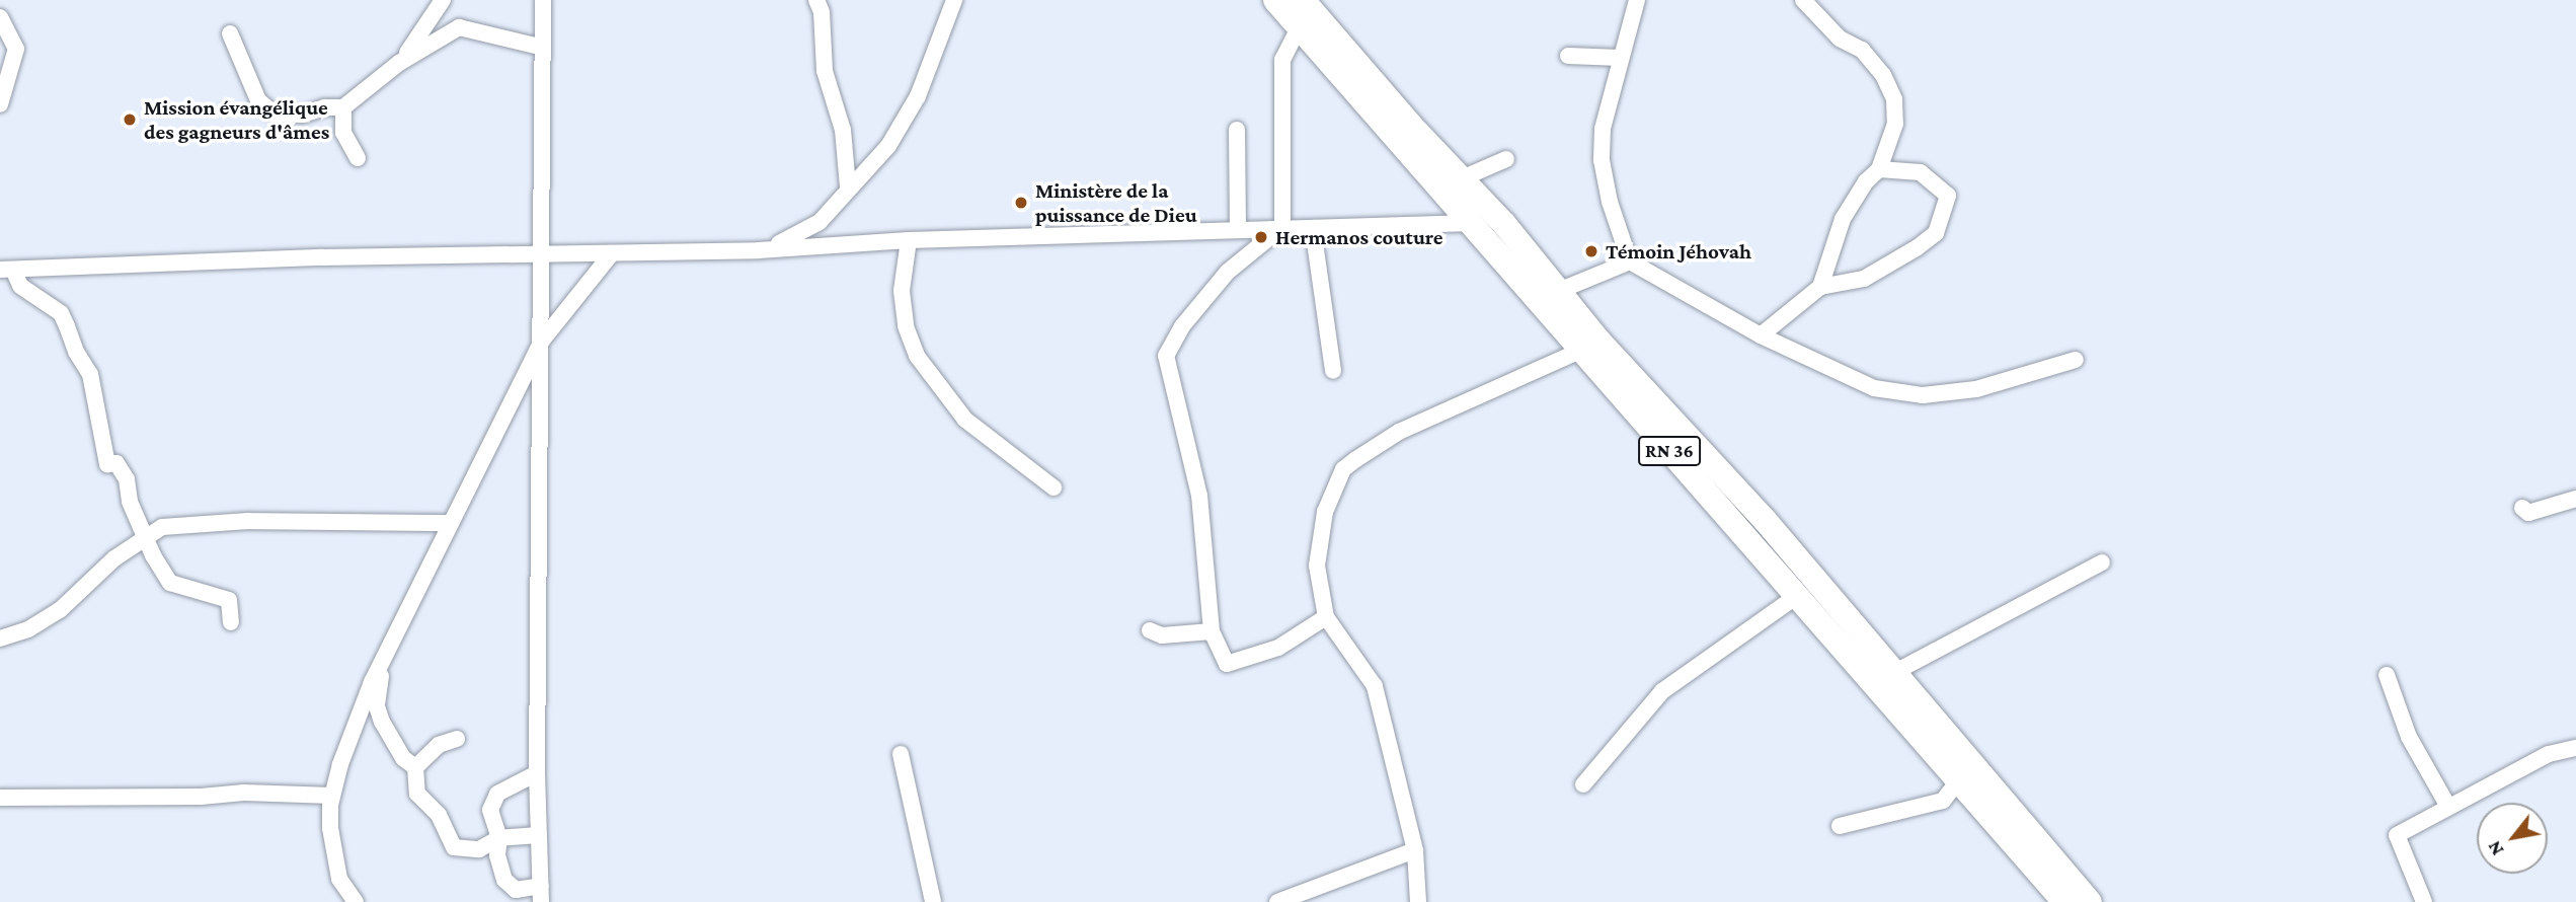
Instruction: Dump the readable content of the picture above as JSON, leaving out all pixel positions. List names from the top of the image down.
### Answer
{
  "streets": {
    "main road": ["RN 36"]
  },
  "places": [
    "Mission évangélique des gagneurs d'âmes",
    "Ministère de la puissance de Dieu",
    "Hermanos couture",
    "Témoin Jéhovah"
  ],
  "north": "bottom left"
}
